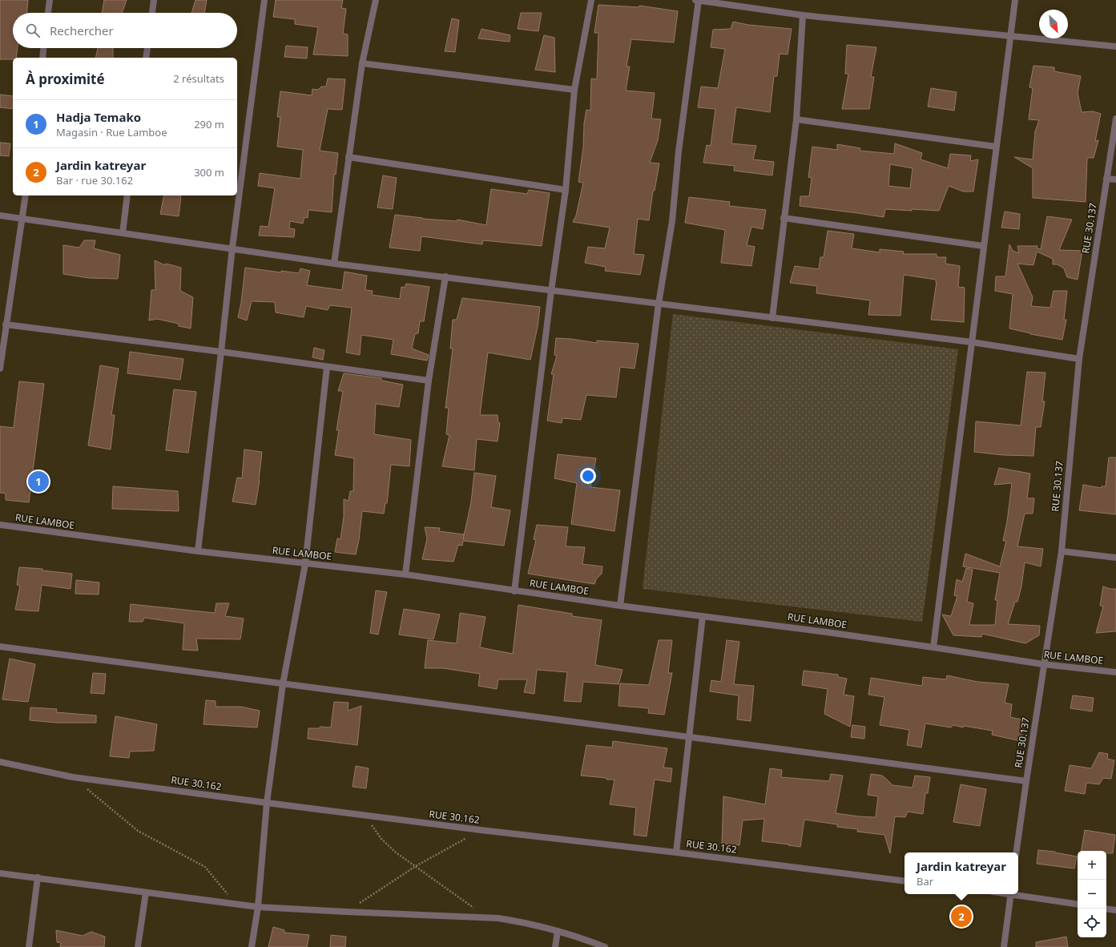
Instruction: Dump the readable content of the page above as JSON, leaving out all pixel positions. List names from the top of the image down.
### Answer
{
  "streets": {
    "street": ["RUE 30.137", "RUE LAMBOE", "RUE 30.162"]
  },
  "crossings": [
    ["RUE 30.137", "RUE LAMBOE"]
  ],
  "north": "bottom right",
  "page": {
    "search": "Rechercher",
    "heading": ["À proximité", "2 résultats"],
    "list": [
      {
        "mark": "1",
        "name": "Hadja Temako",
        "note": "Magasin · Rue Lamboe",
        "value": "290 m"
      },
      {
        "mark": "2",
        "name": "Jardin katreyar",
        "note": "Bar · rue 30.162",
        "value": "300 m"
      }
    ],
    "pins": ["1", "2"],
    "map_buttons": ["+", "−"],
    "popup": ["Jardin katreyar", "Bar"]
  }
}
